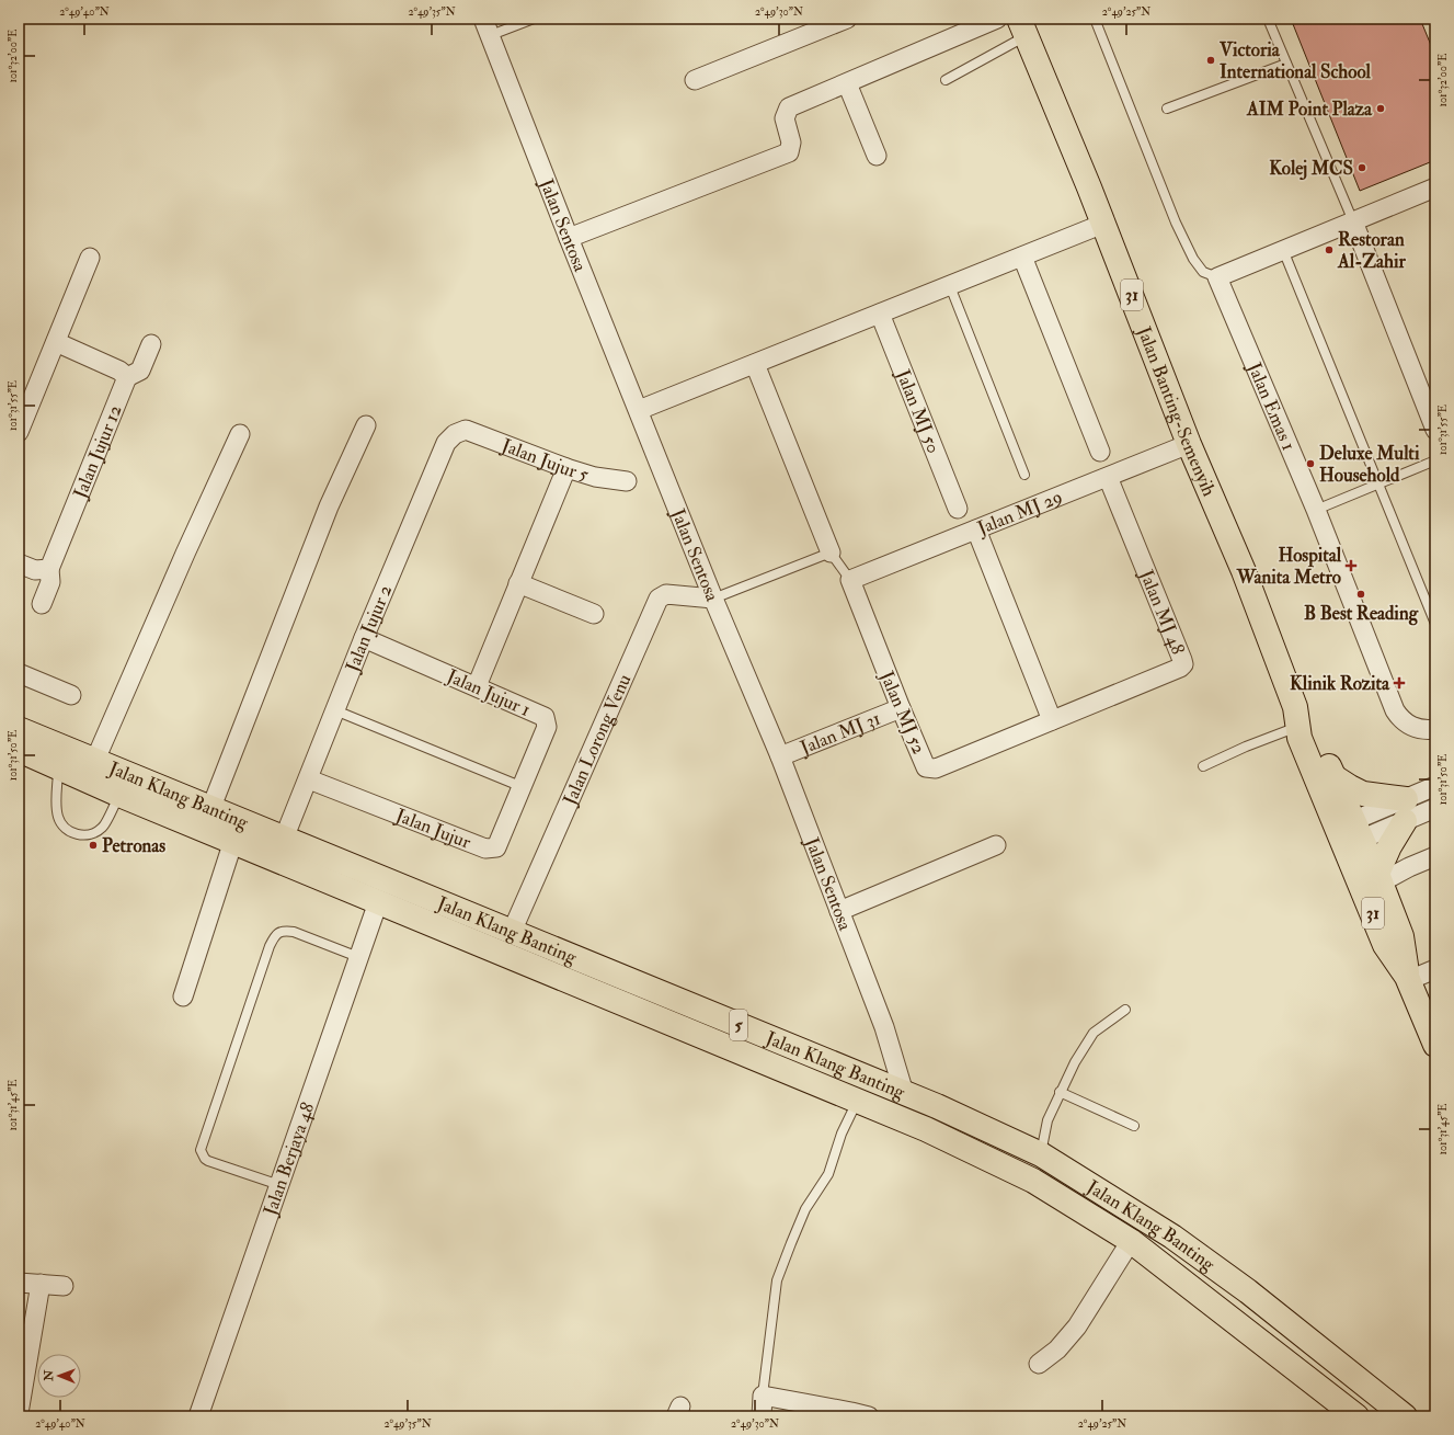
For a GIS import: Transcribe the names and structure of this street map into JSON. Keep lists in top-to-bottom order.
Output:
{
  "streets": {
    "main road": [
      "31",
      "Jalan Banting-Semenyih",
      "Jalan Klang Banting",
      "5"
    ],
    "street": [
      "Jalan Sentosa",
      "Jalan Emas 1",
      "Jalan MJ 50",
      "Jalan Jujur 12",
      "Jalan Jujur 5",
      "Jalan MJ 29",
      "Jalan MJ 48",
      "Jalan Jujur 2",
      "Jalan Jujur 1",
      "Jalan MJ 52",
      "Jalan MJ 31",
      "Jalan Lorong Venu",
      "Jalan Jujur",
      "Jalan Berjaya 48"
    ]
  },
  "crossings": [
    ["Jalan Sentosa", "Jalan MJ 31"],
    ["Jalan Sentosa", "Jalan Lorong Venu"],
    ["Jalan Sentosa", "Jalan Klang Banting"],
    ["Jalan Banting-Semenyih", "Jalan MJ 29"],
    ["Jalan Jujur 5", "Jalan Jujur 2"],
    ["Jalan MJ 29", "Jalan MJ 48"],
    ["Jalan MJ 29", "Jalan MJ 52"],
    ["Jalan MJ 48", "Jalan MJ 52"],
    ["Jalan Jujur 2", "Jalan Jujur 1"],
    ["Jalan Jujur 2", "Jalan Klang Banting"],
    ["Jalan Jujur 2", "Jalan Jujur"],
    ["Jalan Jujur 1", "Jalan Jujur"],
    ["Jalan MJ 52", "Jalan MJ 31"],
    ["Jalan Lorong Venu", "Jalan Klang Banting"],
    ["Jalan Klang Banting", "Jalan Berjaya 48"]
  ],
  "places": {
    "other": [
      "Victoria International School",
      "AIM Point Plaza",
      "Kolej MCS",
      "Restoran Al-Zahir",
      "Deluxe Multi Household",
      "B Best Reading",
      "Petronas"
    ],
    "health": ["Hospital Wanita Metro", "Klinik Rozita"]
  },
  "north": "left",
  "coordinates": [
    "2°49'40\"N",
    "2°49'35\"N",
    "2°49'30\"N",
    "2°49'25\"N",
    "101°32'00\"E",
    "101°31'55\"E",
    "101°31'50\"E",
    "101°31'45\"E"
  ]
}
